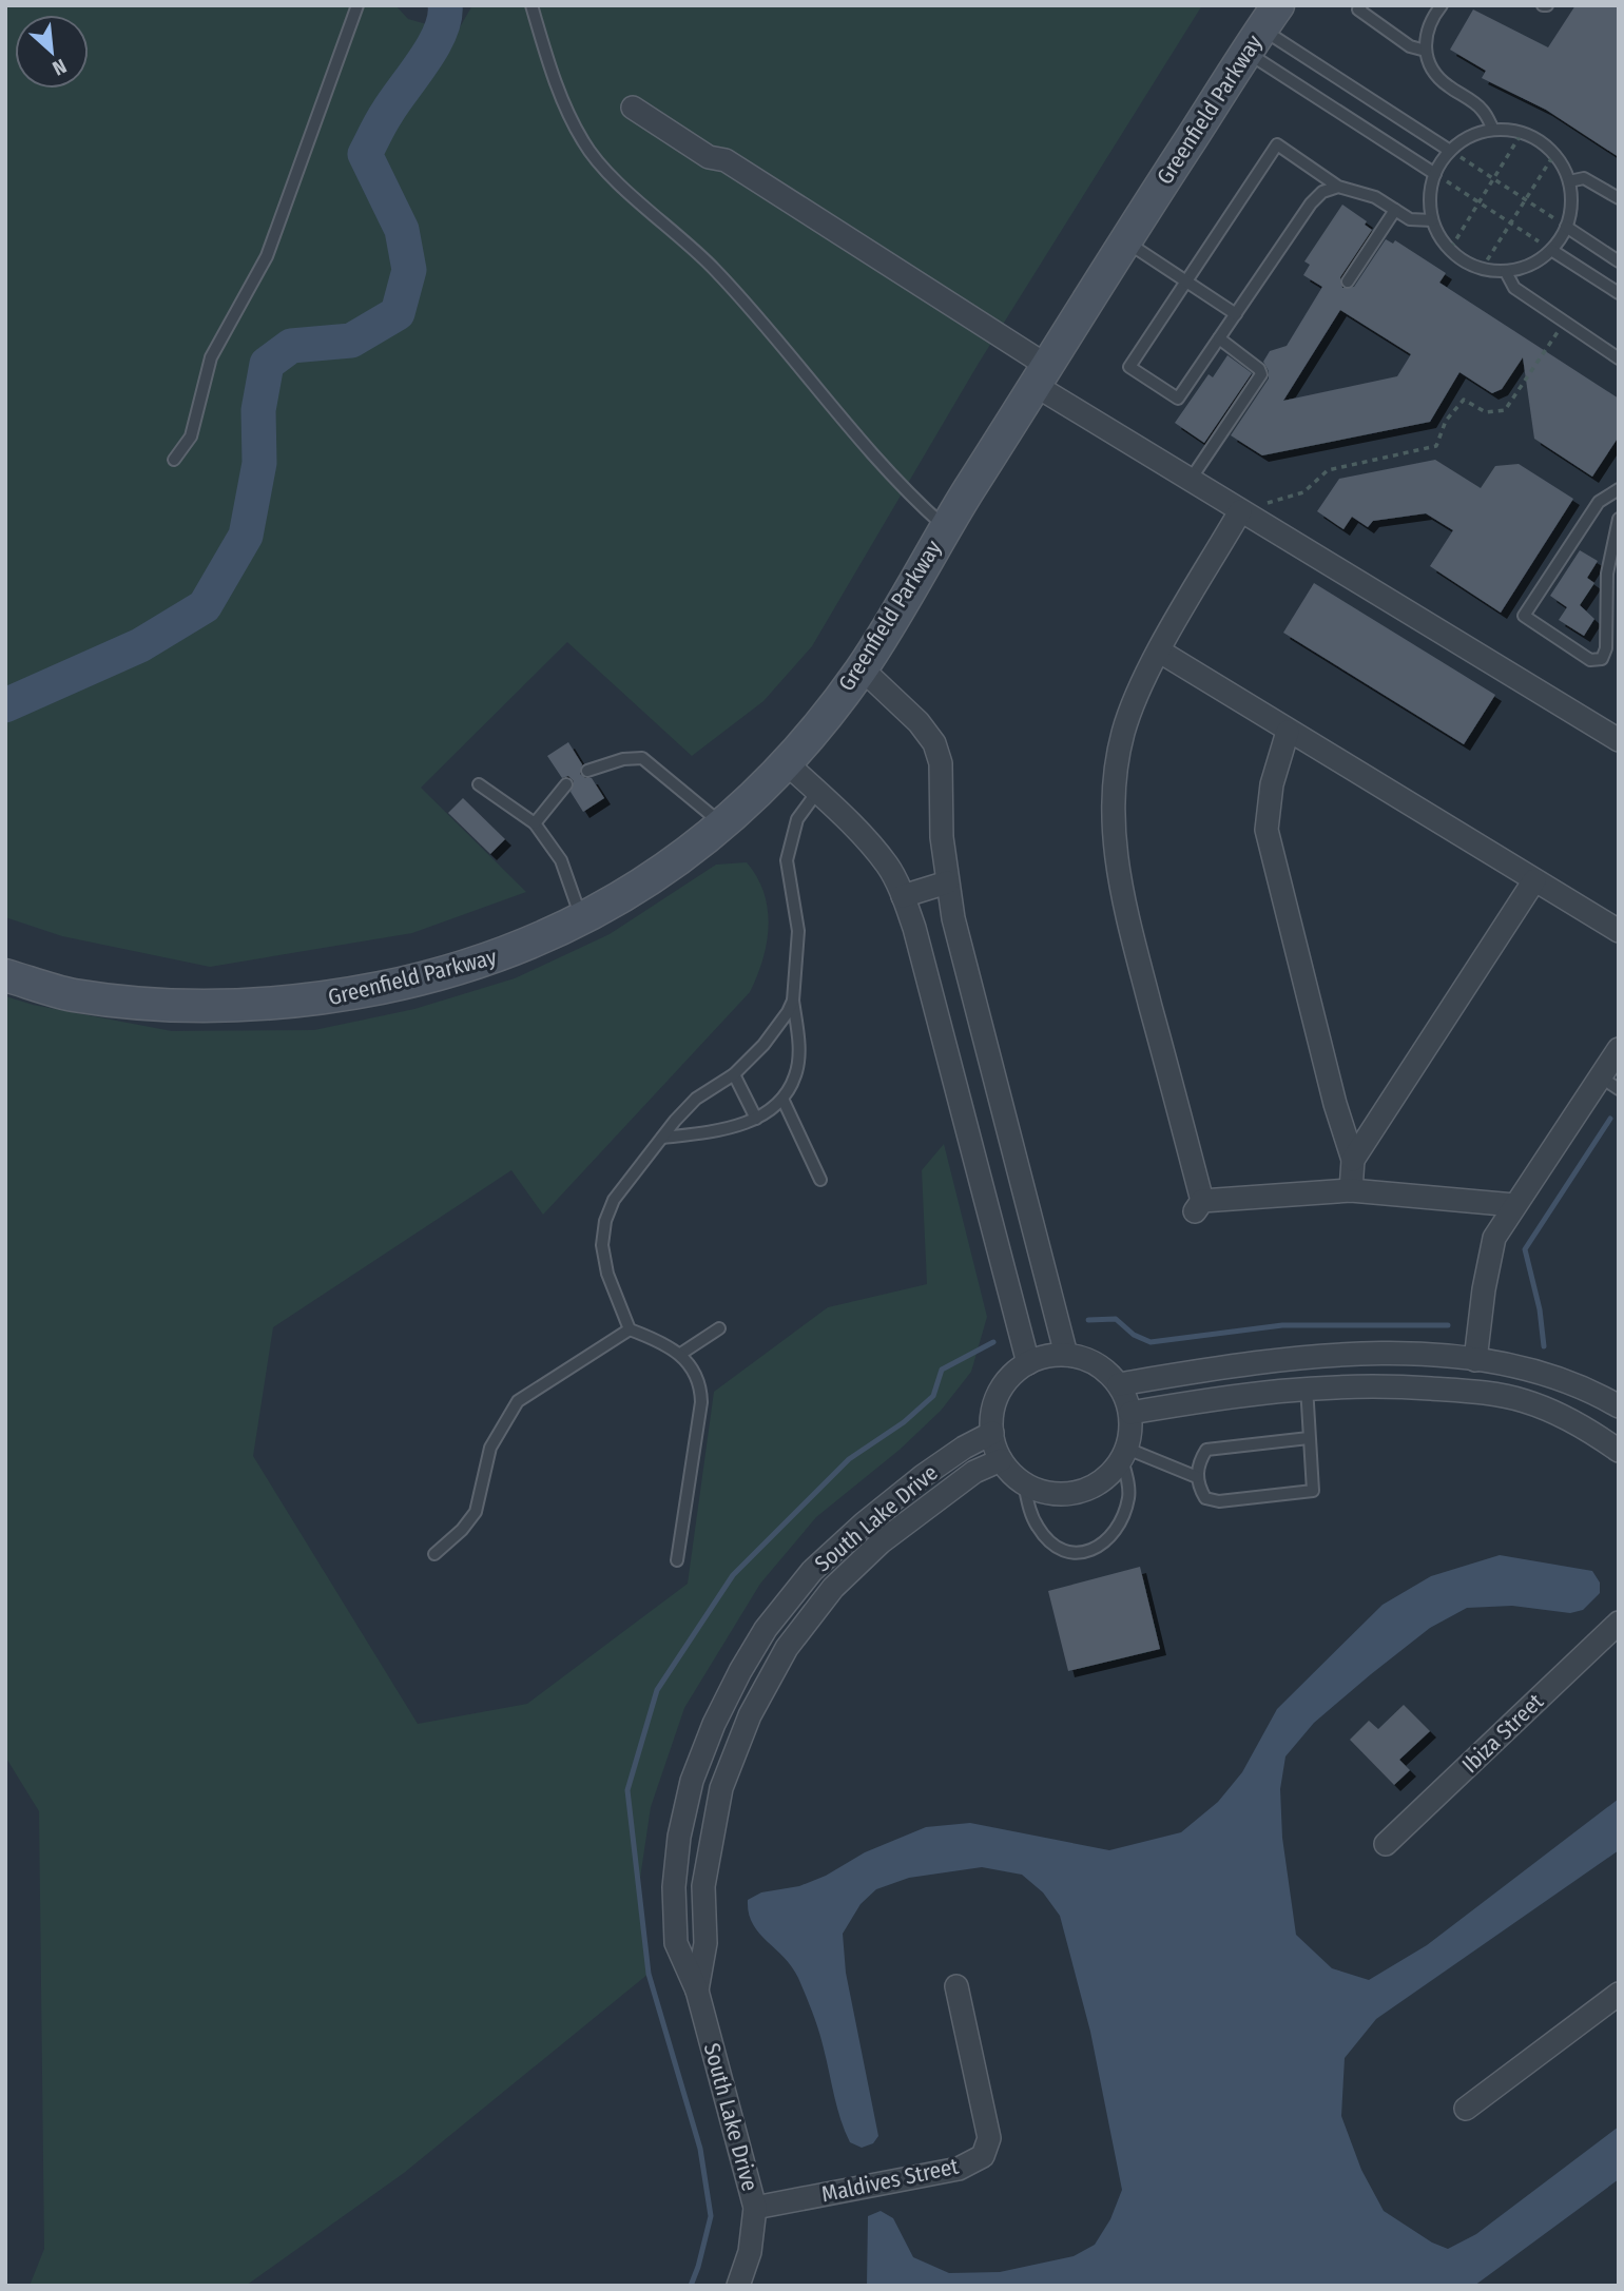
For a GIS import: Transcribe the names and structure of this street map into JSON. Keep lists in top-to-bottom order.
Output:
{
  "streets": {
    "main road": ["Greenfield Parkway"],
    "street": ["South Lake Drive", "Ibiza Street", "Maldives Street"]
  },
  "crossings": [
    ["South Lake Drive", "Maldives Street"]
  ],
  "north": "bottom right"
}
